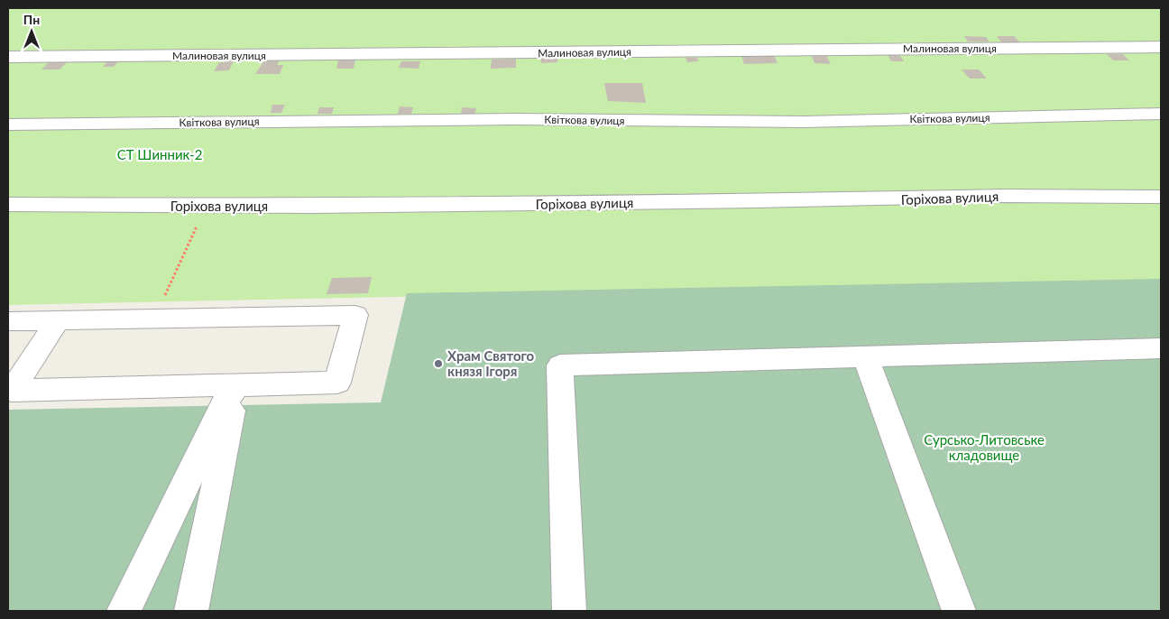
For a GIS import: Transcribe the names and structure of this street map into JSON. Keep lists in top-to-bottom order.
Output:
{
  "streets": {
    "lane": ["Малиновая вулиця", "Квіткова вулиця", "Горіхова вулиця"]
  },
  "parks": ["СТ Шинник-2", "Сурсько-Литовське кладовище"],
  "places": ["Храм Святого князя Ігоря"],
  "north": "top"
}
